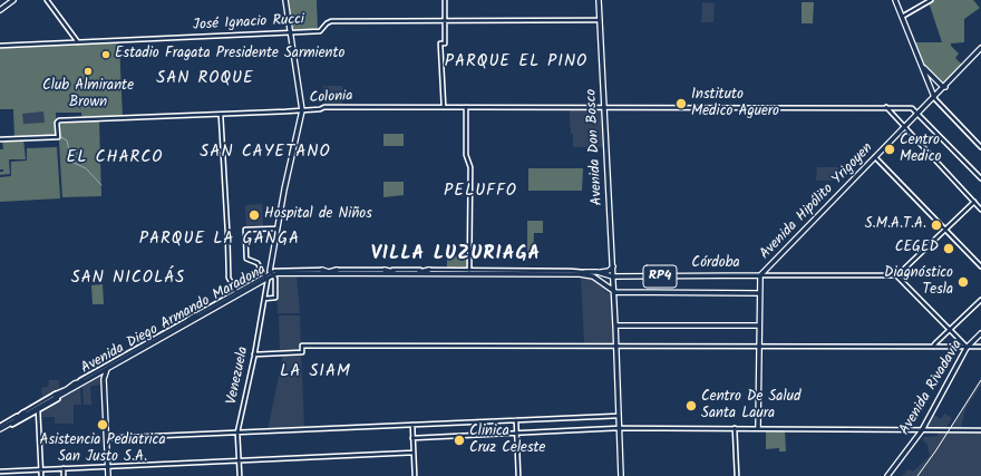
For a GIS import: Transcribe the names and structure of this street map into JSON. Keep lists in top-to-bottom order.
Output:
{
  "streets": {
    "main road": [
      "Avenida Don Bosco",
      "Avenida Hipólito Yrigoyen",
      "Córdoba",
      "RP4",
      "Avenida Diego Armando Maradona",
      "Avenida Rivadavia"
    ],
    "street": ["José Ignacio Rucci", "Colonia", "Venezuela"]
  },
  "crossings": [
    ["José Ignacio Rucci", "Avenida Don Bosco"],
    ["Colonia", "Avenida Don Bosco"],
    ["Colonia", "Avenida Hipólito Yrigoyen"],
    ["Avenida Don Bosco", "Córdoba"],
    ["Avenida Don Bosco", "RP4"],
    ["Avenida Don Bosco", "Avenida Diego Armando Maradona"],
    ["Avenida Hipólito Yrigoyen", "Córdoba"],
    ["Córdoba", "Avenida Diego Armando Maradona"],
    ["RP4", "Avenida Diego Armando Maradona"],
    ["Avenida Diego Armando Maradona", "Venezuela"]
  ],
  "districts": [
    "PARQUE EL PINO",
    "SAN ROQUE",
    "SAN CAYETANO",
    "EL CHARCO",
    "PELUFFO",
    "PARQUE LA GANGA",
    "VILLA LUZURIAGA",
    "SAN NICOLÁS",
    "LA SIAM"
  ],
  "places": [
    "Estadio Fragata Presidente Sarmiento",
    "Club Almirante Brown",
    "Instituto Medico Aguero",
    "Centro Medico",
    "Hospital de Niños",
    "S.M.A.T.A.",
    "CEGED",
    "Diagnóstico Tesla",
    "Centro De Salud Santa Laura",
    "Asistencia Pediatrica San Justo S.A.",
    "Clinica Cruz Celeste"
  ]
}
